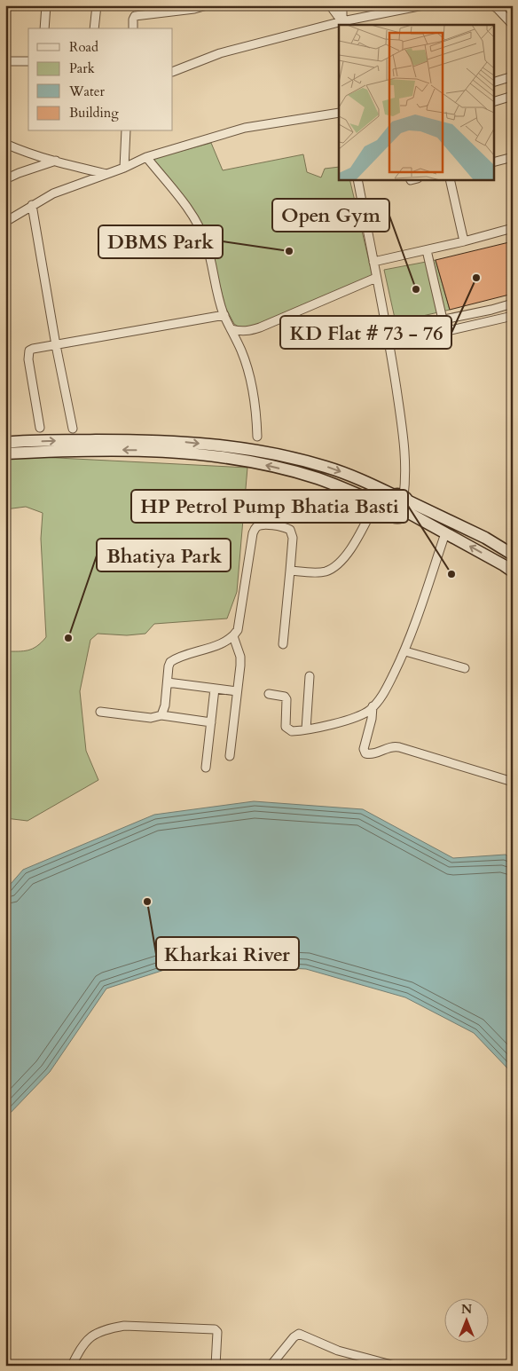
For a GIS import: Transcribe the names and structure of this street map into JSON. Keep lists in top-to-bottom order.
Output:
{
  "places": [
    "DBMS Park",
    "KD Flat # 73 - 76",
    "Open Gym",
    "HP Petrol Pump Bhatia Basti",
    "Bhatiya Park",
    "Kharkai River"
  ],
  "legend": [
    "Road",
    "Park",
    "Water",
    "Building"
  ],
  "north": "top"
}
